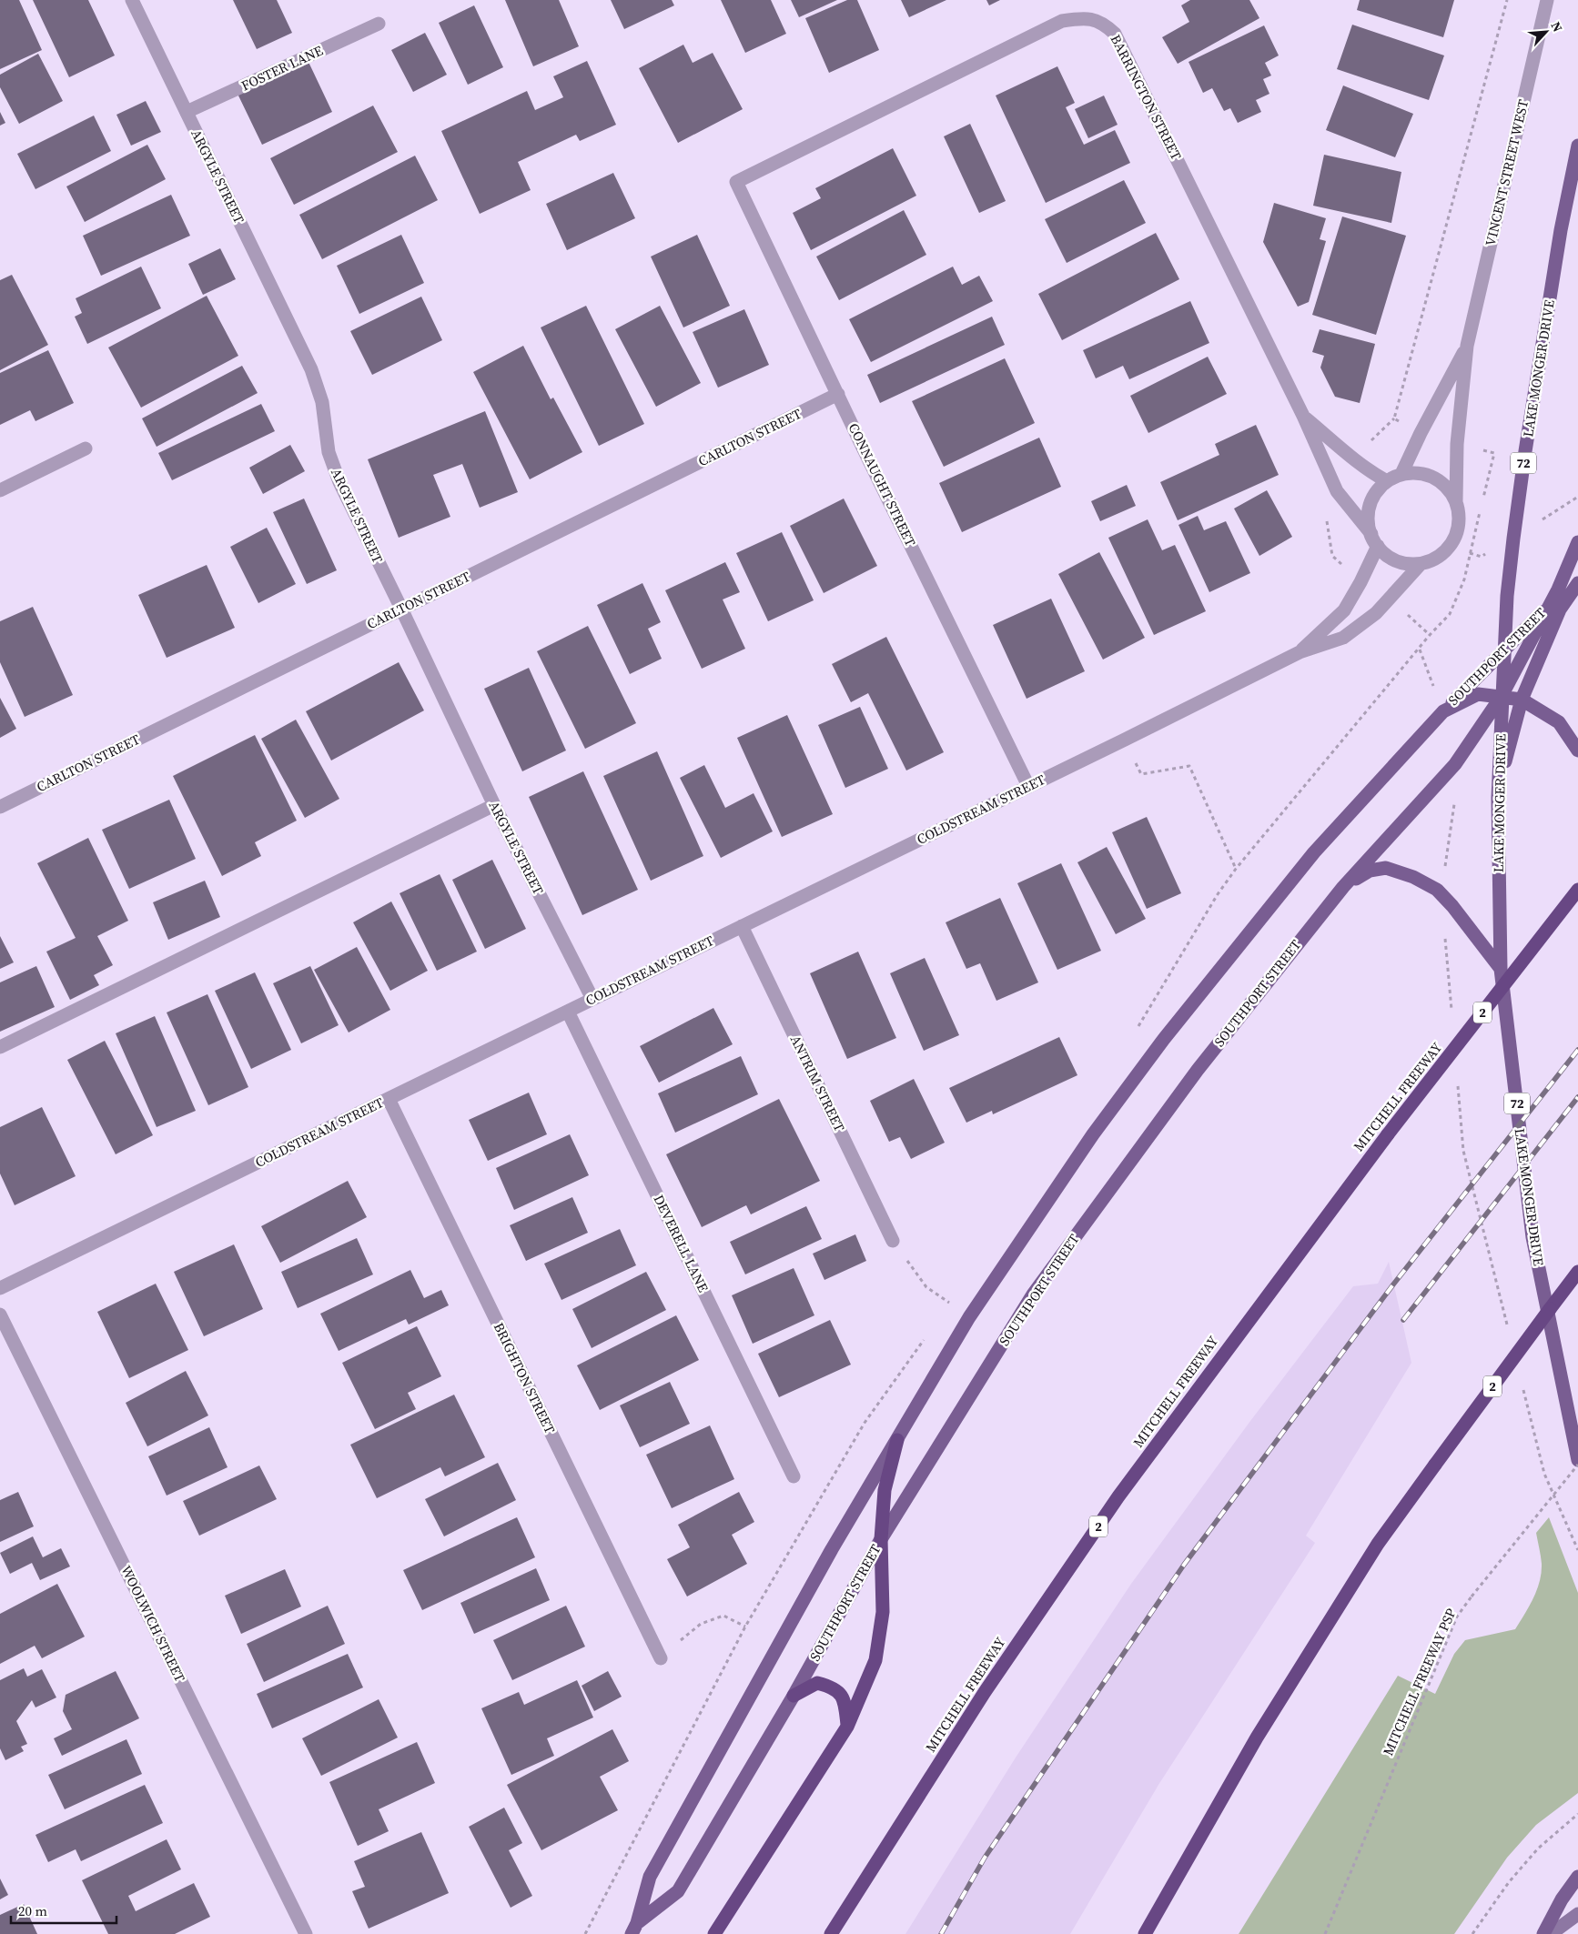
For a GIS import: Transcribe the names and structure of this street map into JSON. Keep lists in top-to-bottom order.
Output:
{
  "streets": {
    "highway": ["2", "MITCHELL FREEWAY"],
    "main road": ["LAKE MONGER DRIVE", "72", "SOUTHPORT STREET"],
    "street": [
      "FOSTER LANE",
      "BARRINGTON STREET",
      "VINCENT STREET WEST",
      "ARGYLE STREET",
      "CARLTON STREET",
      "CONNAUGHT STREET",
      "COLDSTREAM STREET",
      "ANTRIM STREET",
      "DEVERELL LANE",
      "BRIGHTON STREET",
      "WOOLWICH STREET"
    ],
    "path": ["MITCHELL FREEWAY PSP"]
  },
  "crossings": [
    ["FOSTER LANE", "ARGYLE STREET"],
    ["BARRINGTON STREET", "VINCENT STREET WEST"],
    ["BARRINGTON STREET", "CONNAUGHT STREET"],
    ["BARRINGTON STREET", "COLDSTREAM STREET"],
    ["VINCENT STREET WEST", "COLDSTREAM STREET"],
    ["ARGYLE STREET", "CARLTON STREET"],
    ["ARGYLE STREET", "COLDSTREAM STREET"],
    ["LAKE MONGER DRIVE", "SOUTHPORT STREET"],
    ["CARLTON STREET", "CONNAUGHT STREET"],
    ["CONNAUGHT STREET", "COLDSTREAM STREET"],
    ["COLDSTREAM STREET", "ANTRIM STREET"],
    ["COLDSTREAM STREET", "DEVERELL LANE"],
    ["COLDSTREAM STREET", "BRIGHTON STREET"]
  ],
  "scale_bar": "20 m",
  "north": "top right"
}
